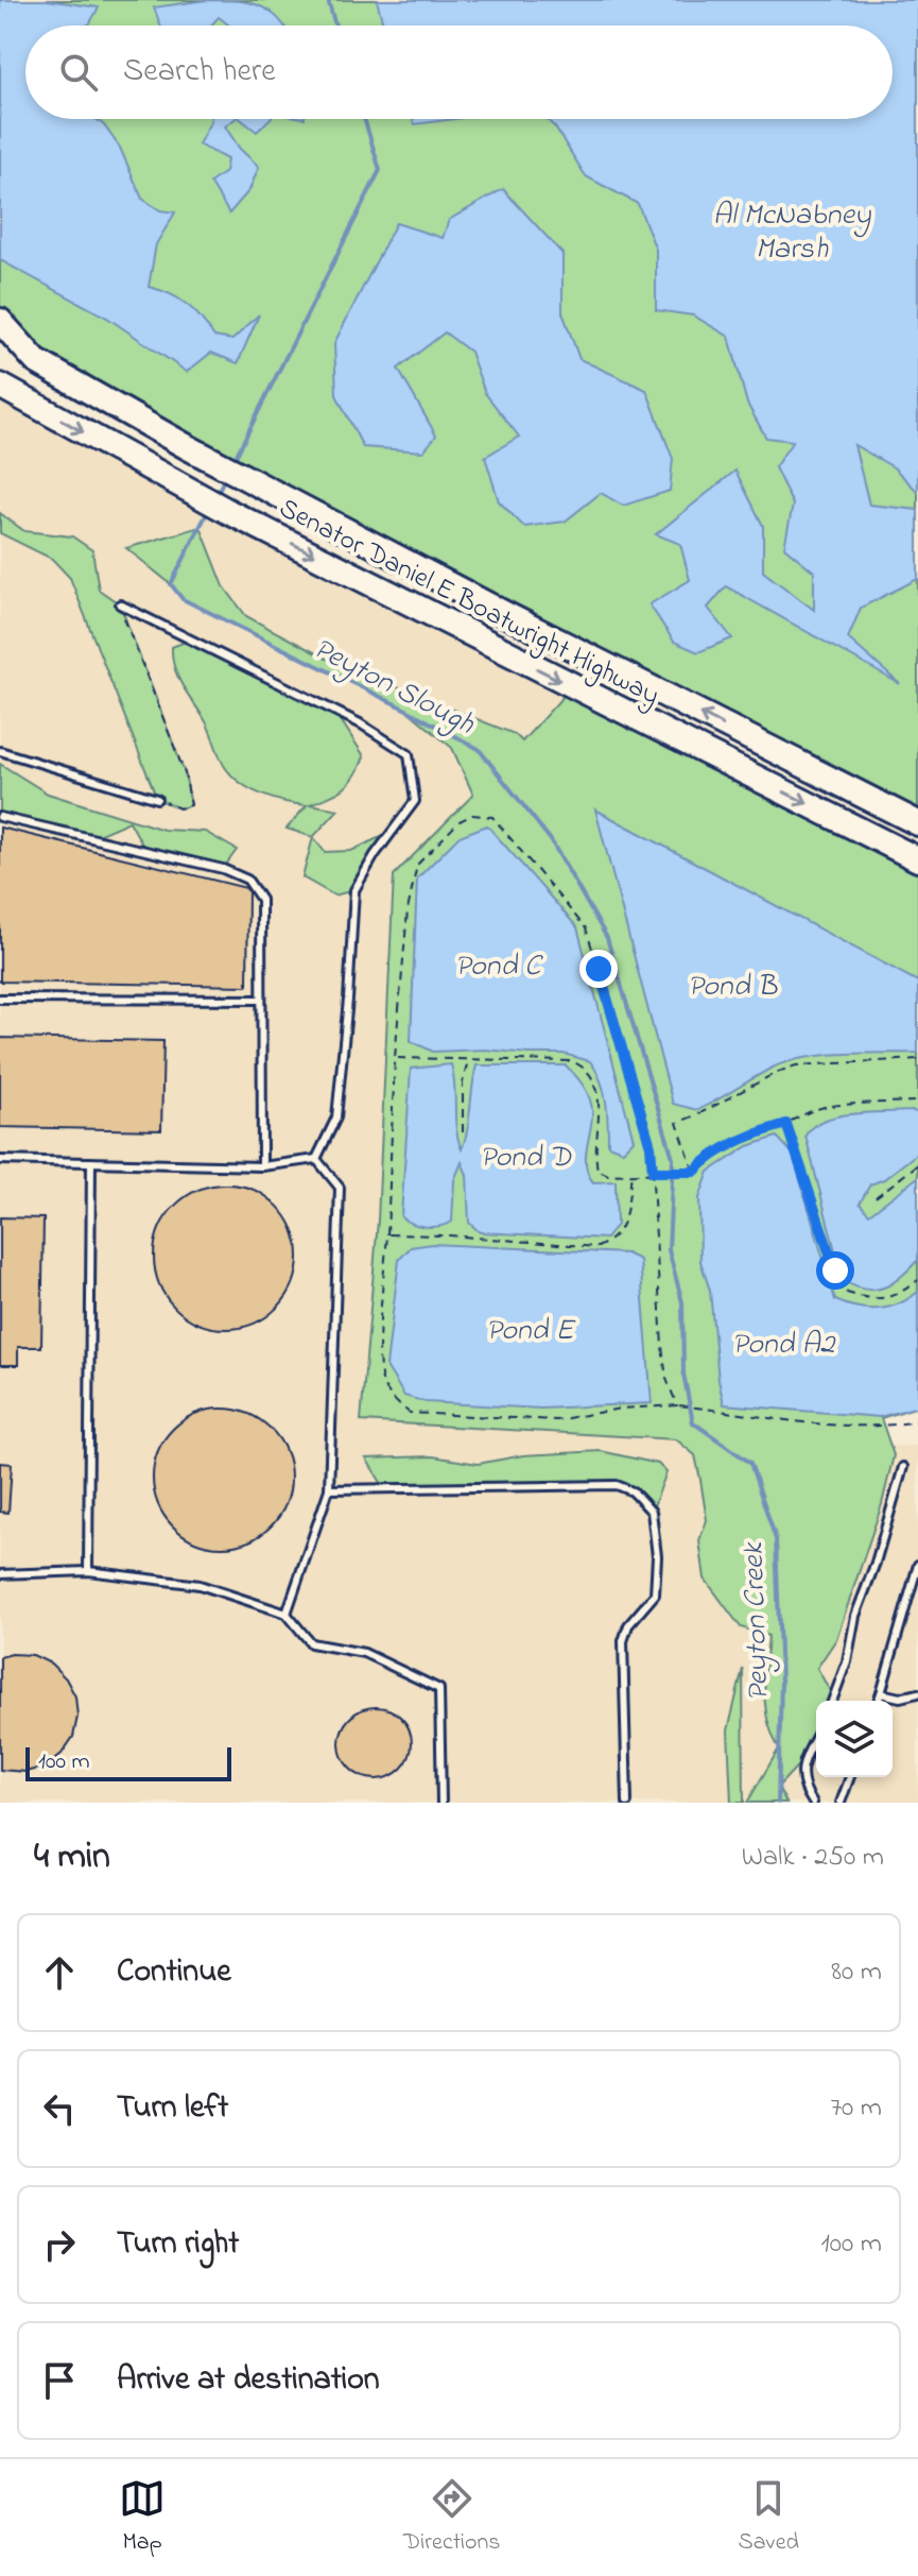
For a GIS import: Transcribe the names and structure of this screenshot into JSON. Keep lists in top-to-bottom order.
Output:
{
  "streets": {
    "highway": ["Senator Daniel E Boatwright Highway"]
  },
  "water": [
    "Al McNabney Marsh",
    "Peyton Slough",
    "Pond C",
    "Pond B",
    "Pond D",
    "Pond E",
    "Pond A2",
    "Peyton Creek"
  ],
  "scale_bar": "100 m",
  "page": {
    "search": "Search here",
    "scale": "100 m",
    "heading": ["4 min", "Walk · 250 m"],
    "list": [
      ["Continue", "80 m"],
      ["Turn left", "70 m"],
      ["Turn right", "100 m"],
      "Arrive at destination"
    ],
    "nav": ["Map", "Directions", "Saved"]
  }
}
